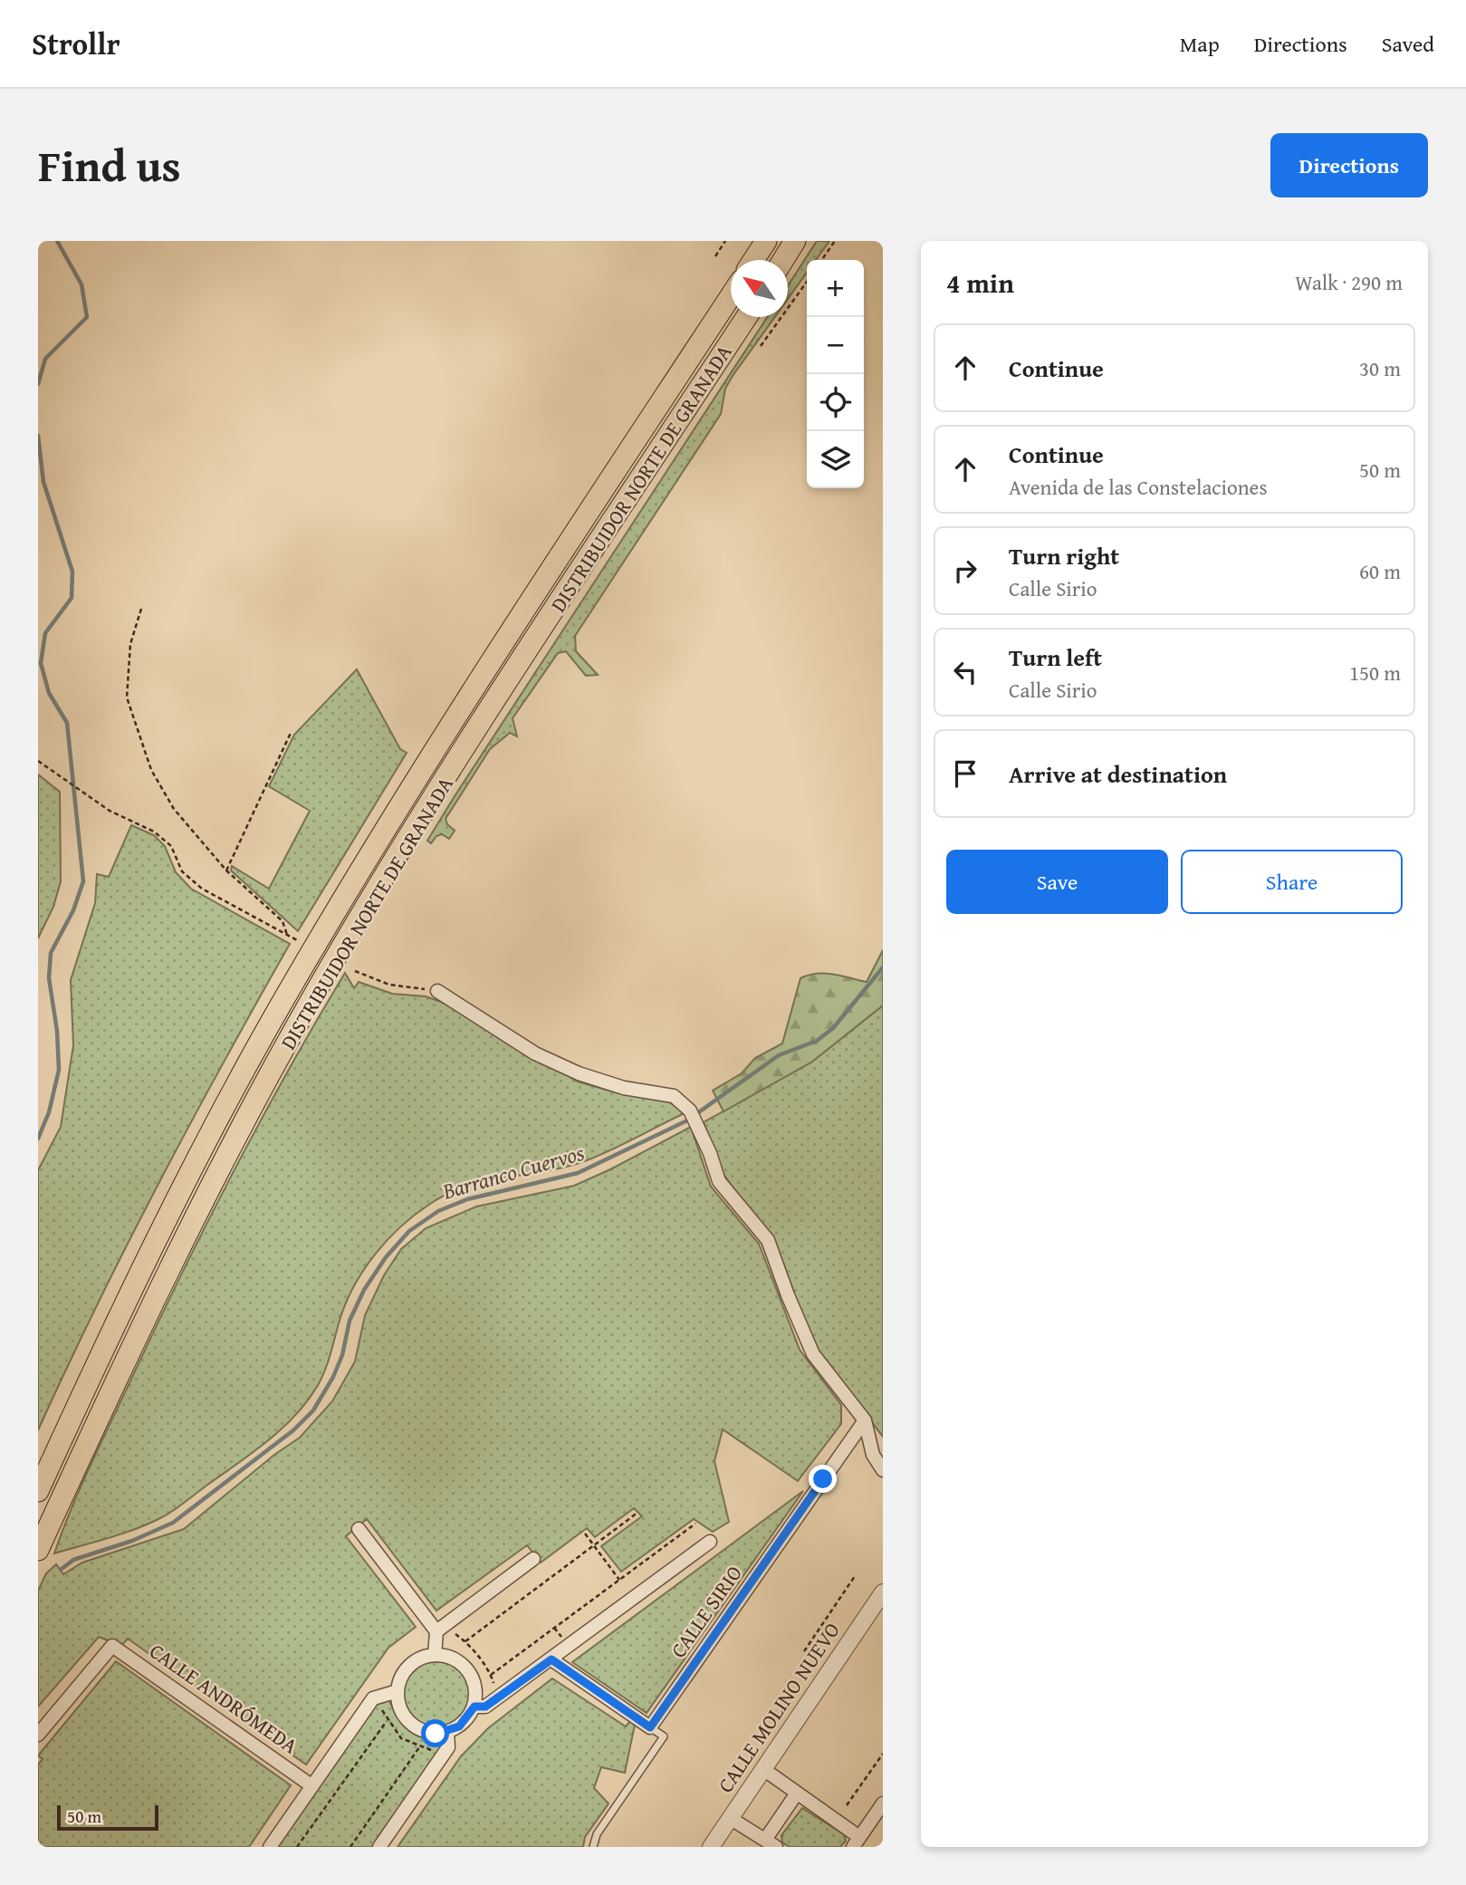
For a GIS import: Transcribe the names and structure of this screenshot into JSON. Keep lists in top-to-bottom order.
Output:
{
  "streets": {
    "main road": ["DISTRIBUIDOR NORTE DE GRANADA"],
    "street": ["CALLE SIRIO", "CALLE ANDRÓMEDA", "CALLE MOLINO NUEVO"]
  },
  "water": ["Barranco Cuervos"],
  "scale_bar": "50 m",
  "north": "top left",
  "page": {
    "header": "Strollr",
    "nav": ["Map", "Directions", "Saved"],
    "title": "Find us",
    "buttons": [
      "Directions",
      ["Save", "Share"]
    ],
    "heading": ["4 min", "Walk · 290 m"],
    "map_buttons": ["+", "−"],
    "list": [
      ["Continue", "30 m"],
      ["Continue", "Avenida de las Constelaciones", "50 m"],
      ["Turn right", "Calle Sirio", "60 m"],
      ["Turn left", "Calle Sirio", "150 m"],
      "Arrive at destination"
    ],
    "scale": "50 m"
  }
}
